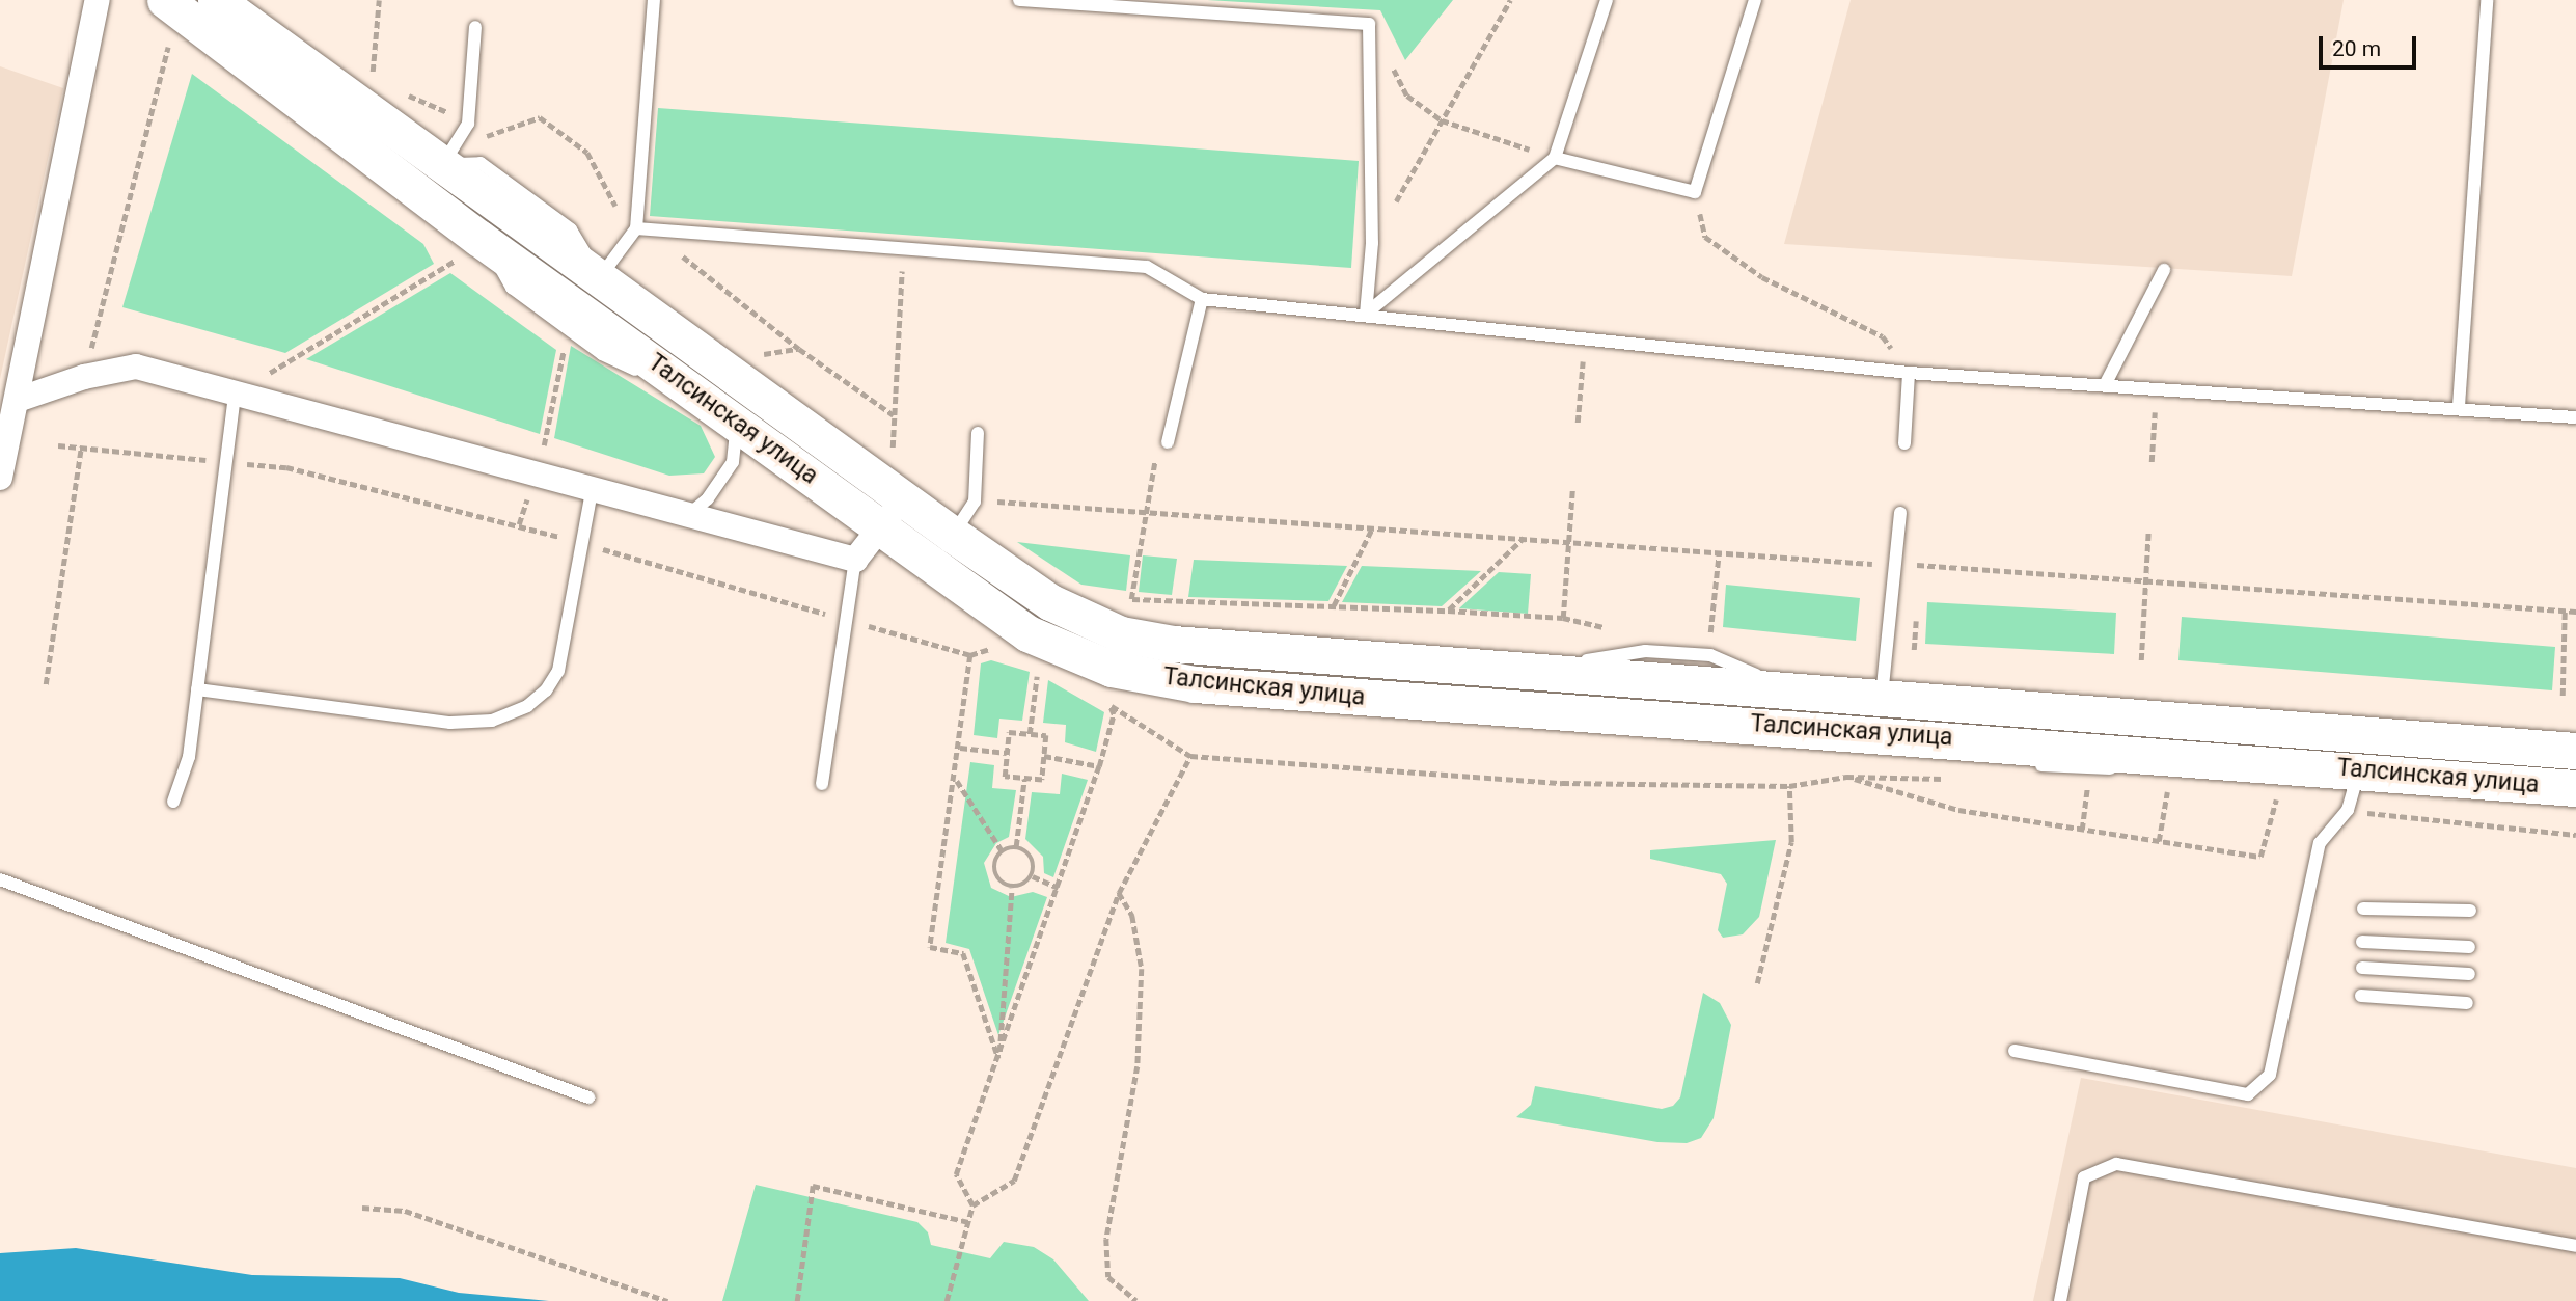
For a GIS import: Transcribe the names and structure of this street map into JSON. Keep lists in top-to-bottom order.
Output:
{
  "streets": {
    "main road": ["Талсинская улица"]
  },
  "scale_bar": "20 m"
}
